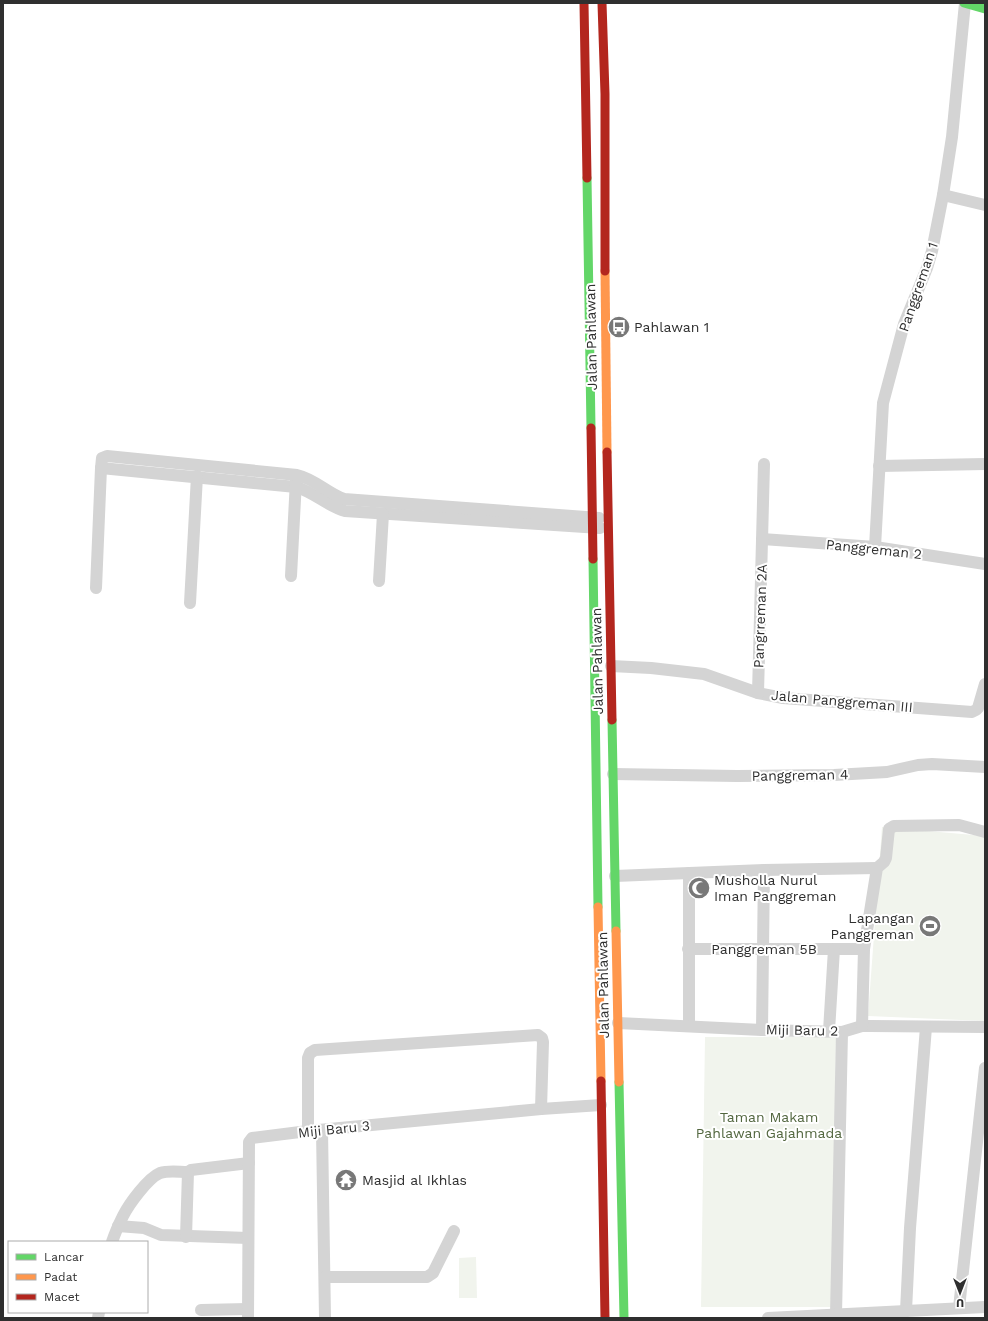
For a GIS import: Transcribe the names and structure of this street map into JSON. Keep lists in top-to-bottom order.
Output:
{
  "streets": {
    "main road": ["Jalan Pahlawan"],
    "street": [
      "Panggreman 1",
      "Panggreman 2",
      "Pangrreman 2A",
      "Jalan Panggreman III",
      "Panggreman 4",
      "Panggreman 5B",
      "Miji Baru 2",
      "Miji Baru 3"
    ]
  },
  "crossings": [
    ["Panggreman 1", "Panggreman 2"],
    ["Jalan Pahlawan", "Jalan Panggreman III"],
    ["Jalan Pahlawan", "Panggreman 4"],
    ["Jalan Pahlawan", "Miji Baru 2"],
    ["Jalan Pahlawan", "Miji Baru 3"],
    ["Panggreman 2", "Pangrreman 2A"],
    ["Pangrreman 2A", "Jalan Panggreman III"]
  ],
  "parks": ["Taman Makam Pahlawan Gajahmada"],
  "places": {
    "bus stop": ["Pahlawan 1"],
    "mosque": ["Musholla Nurul Iman Panggreman"],
    "sports": ["Lapangan Panggreman"],
    "temple": ["Masjid al Ikhlas"]
  },
  "legend": ["Lancar", "Padat", "Macet"],
  "north": "bottom"
}
